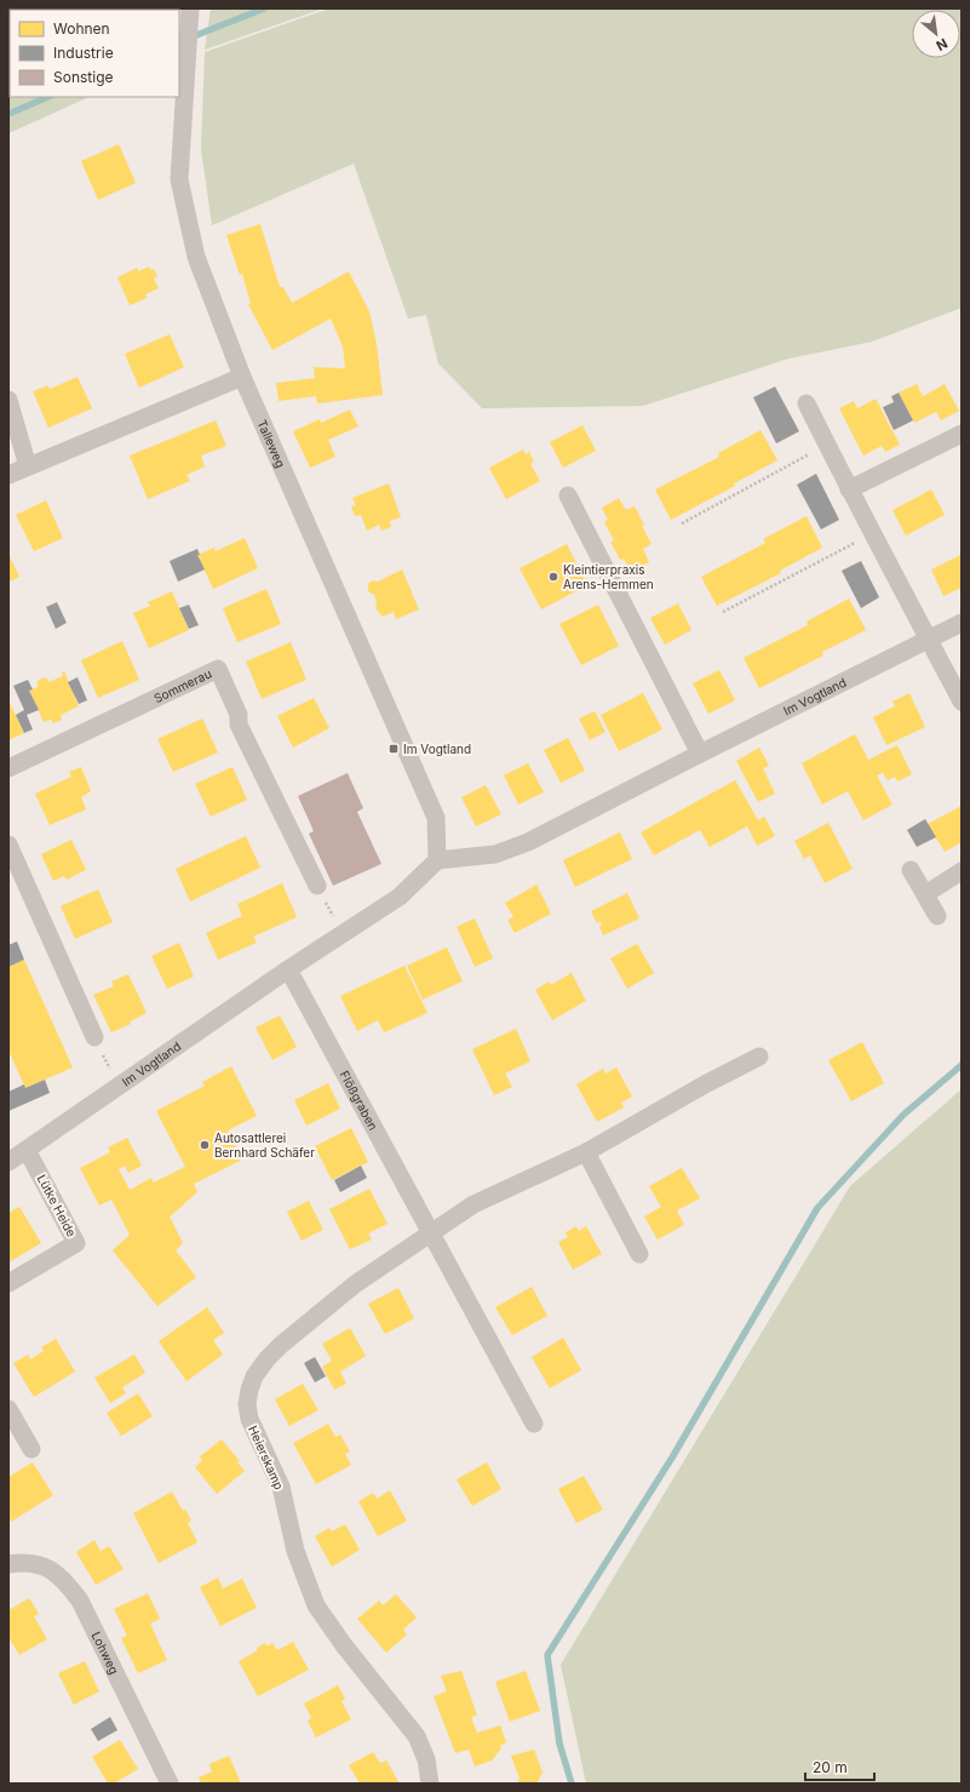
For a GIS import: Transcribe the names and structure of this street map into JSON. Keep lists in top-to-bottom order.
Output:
{
  "streets": {
    "street": [
      "Talleweg",
      "Sommerau",
      "Im Vogtland",
      "Flößgraben",
      "Lütke Heide",
      "Heierskamp",
      "Lohweg"
    ]
  },
  "crossings": [
    ["Talleweg", "Im Vogtland"],
    ["Im Vogtland", "Flößgraben"],
    ["Im Vogtland", "Lütke Heide"],
    ["Flößgraben", "Heierskamp"]
  ],
  "places": {
    "other": ["Kleintierpraxis Arens-Hemmen", "Autosattlerei Bernhard Schäfer"],
    "transit": ["Im Vogtland"]
  },
  "legend": ["Wohnen", "Industrie", "Sonstige"],
  "scale_bar": "20 m",
  "north": "bottom right"
}
